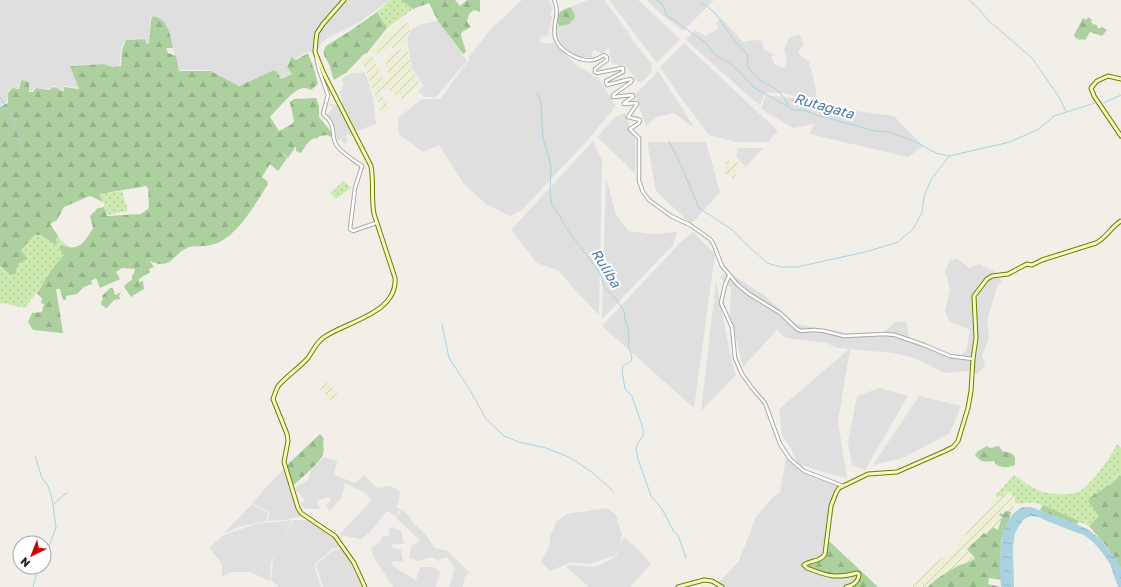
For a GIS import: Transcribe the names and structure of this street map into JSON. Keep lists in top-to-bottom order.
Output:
{
  "water": ["Rutagata", "Ruliba"],
  "north": "bottom left"
}
